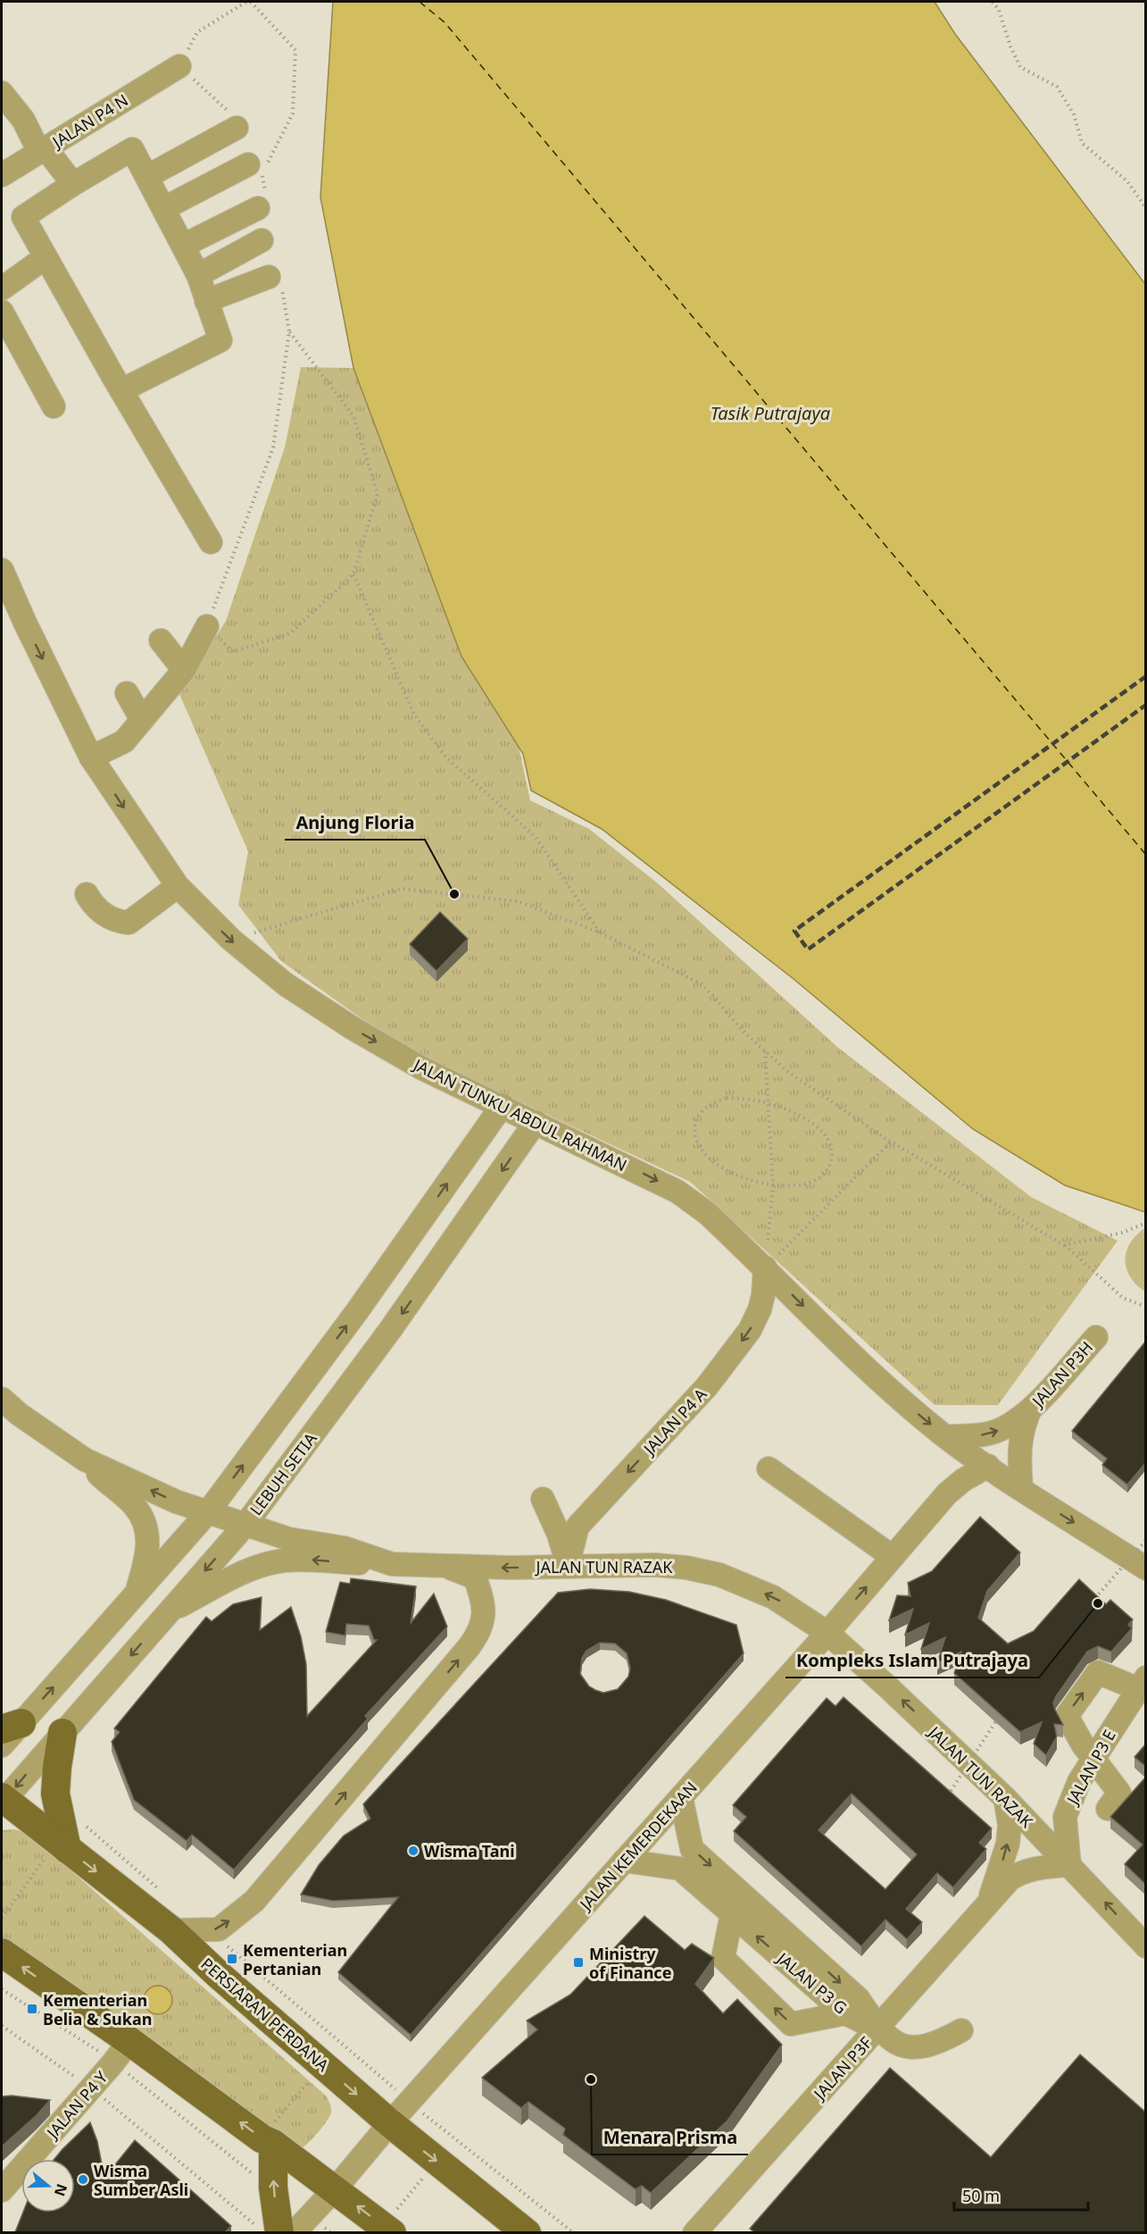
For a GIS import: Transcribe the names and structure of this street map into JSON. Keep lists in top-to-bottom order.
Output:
{
  "streets": {
    "main road": ["PERSIARAN PERDANA"],
    "street": [
      "JALAN P4 N",
      "JALAN TUNKU ABDUL RAHMAN",
      "JALAN P3H",
      "JALAN P4 A",
      "LEBUH SETIA",
      "JALAN TUN RAZAK",
      "JALAN P3 E",
      "JALAN KEMERDEKAAN",
      "JALAN P3 G",
      "JALAN P3F",
      "JALAN P4 Y"
    ]
  },
  "crossings": [
    ["JALAN TUNKU ABDUL RAHMAN", "JALAN P3H"],
    ["JALAN TUNKU ABDUL RAHMAN", "JALAN P4 A"],
    ["JALAN TUNKU ABDUL RAHMAN", "LEBUH SETIA"],
    ["JALAN TUNKU ABDUL RAHMAN", "JALAN KEMERDEKAAN"],
    ["JALAN P4 A", "JALAN TUN RAZAK"],
    ["LEBUH SETIA", "JALAN TUN RAZAK"],
    ["LEBUH SETIA", "PERSIARAN PERDANA"],
    ["JALAN TUN RAZAK", "JALAN P3 E"],
    ["JALAN TUN RAZAK", "JALAN KEMERDEKAAN"],
    ["JALAN TUN RAZAK", "JALAN P3F"],
    ["JALAN P3 E", "JALAN P3F"],
    ["JALAN KEMERDEKAAN", "JALAN P3 G"],
    ["JALAN KEMERDEKAAN", "PERSIARAN PERDANA"],
    ["JALAN P3 G", "JALAN P3F"]
  ],
  "one_way": ["JALAN TUNKU ABDUL RAHMAN", "JALAN P4 A", "JALAN TUN RAZAK"],
  "water": ["Tasik Putrajaya"],
  "places": {
    "other": [
      "Anjung Floria",
      "Kompleks Islam Putrajaya",
      "Wisma Tani",
      "Menara Prisma",
      "Wisma Sumber Asli"
    ],
    "transit": ["Kementerian Pertanian", "Ministry of Finance", "Kementerian Belia & Sukan"]
  },
  "scale_bar": "50 m",
  "north": "right"
}
